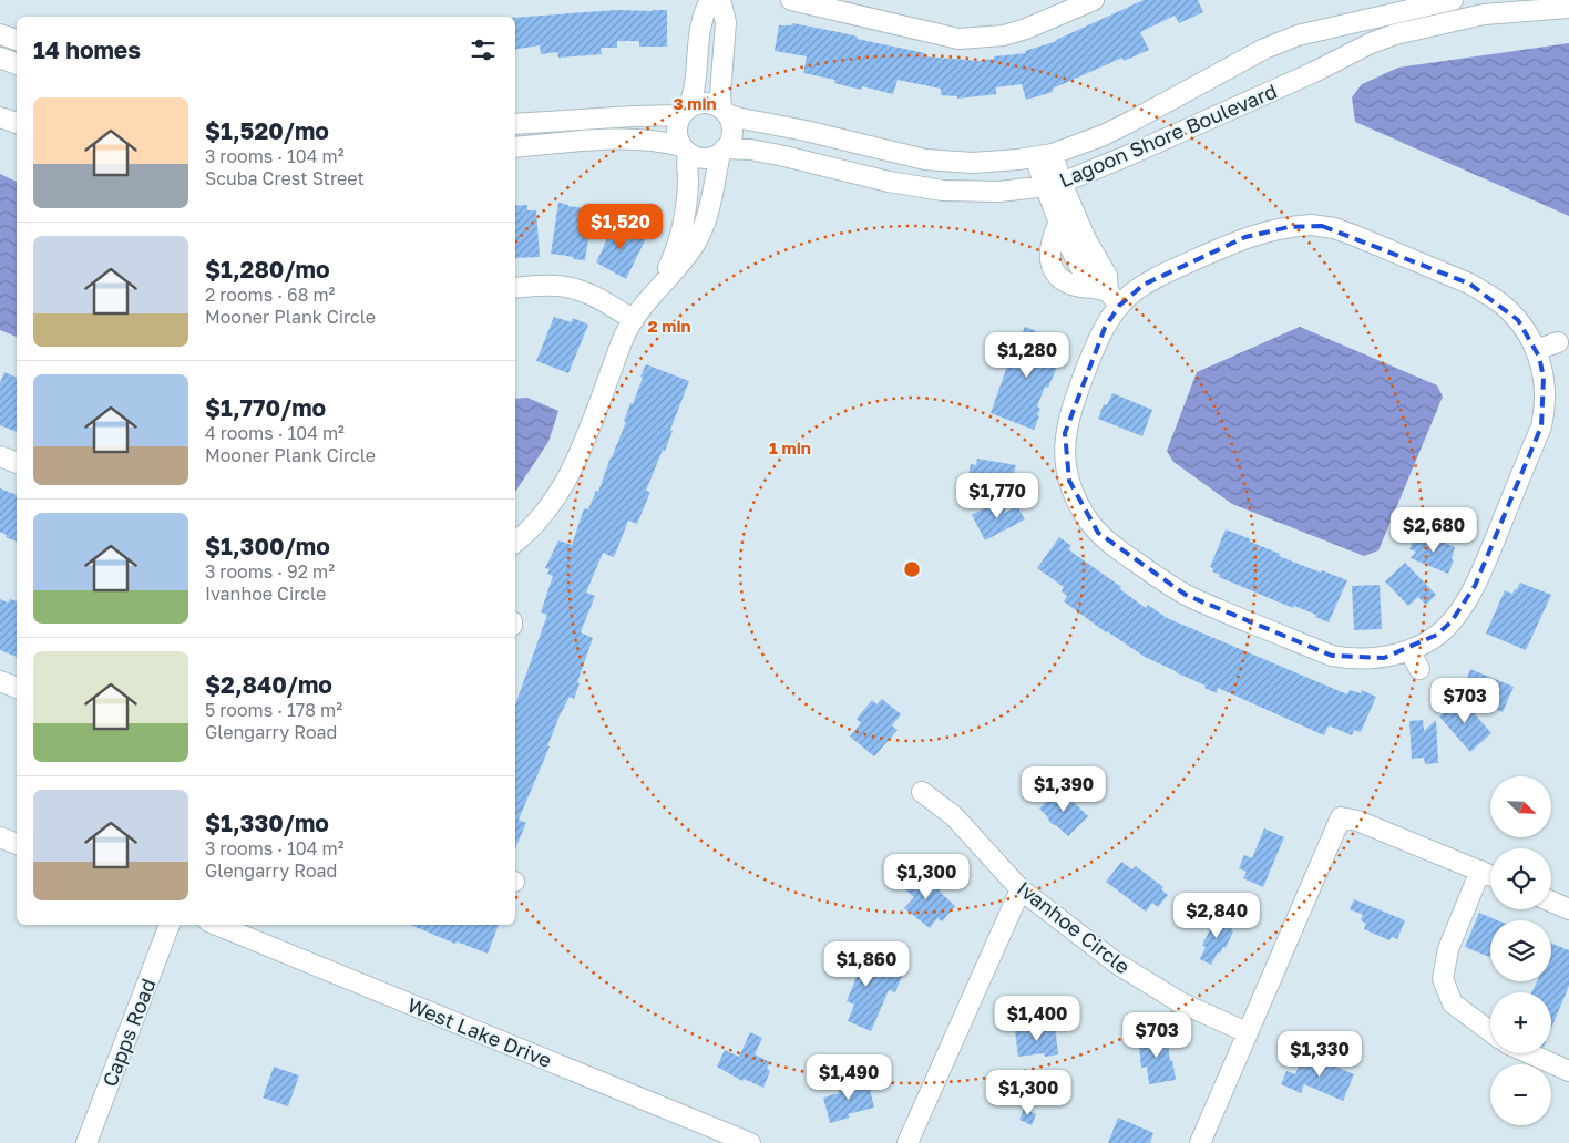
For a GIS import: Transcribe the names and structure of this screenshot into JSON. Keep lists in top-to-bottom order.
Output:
{
  "streets": {
    "street": [
      "Lagoon Shore Boulevard",
      "Ivanhoe Circle",
      "Capps Road",
      "West Lake Drive"
    ]
  },
  "north": "bottom right",
  "page": {
    "heading": "14 homes",
    "list": [
      {
        "name": "$1,520/mo",
        "note": "3 rooms · 104 m² · Scuba Crest Street"
      },
      {
        "name": "$1,280/mo",
        "note": "2 rooms · 68 m² · Mooner Plank Circle"
      },
      {
        "name": "$1,770/mo",
        "note": "4 rooms · 104 m² · Mooner Plank Circle"
      },
      {
        "name": "$1,300/mo",
        "note": "3 rooms · 92 m² · Ivanhoe Circle"
      },
      {
        "name": "$2,840/mo",
        "note": "5 rooms · 178 m² · Glengarry Road"
      },
      {
        "name": "$1,330/mo",
        "note": "3 rooms · 104 m² · Glengarry Road"
      }
    ],
    "price": [
      "$1,520",
      "$1,280",
      "$1,770",
      "$2,680",
      "$703",
      "$1,390",
      "$1,300",
      "$2,840",
      "$1,860",
      "$1,400",
      "$703",
      "$1,330",
      "$1,490",
      "$1,300"
    ],
    "map_buttons": ["+", "−"]
  },
  "rings": ["3 min", "2 min", "1 min"]
}
